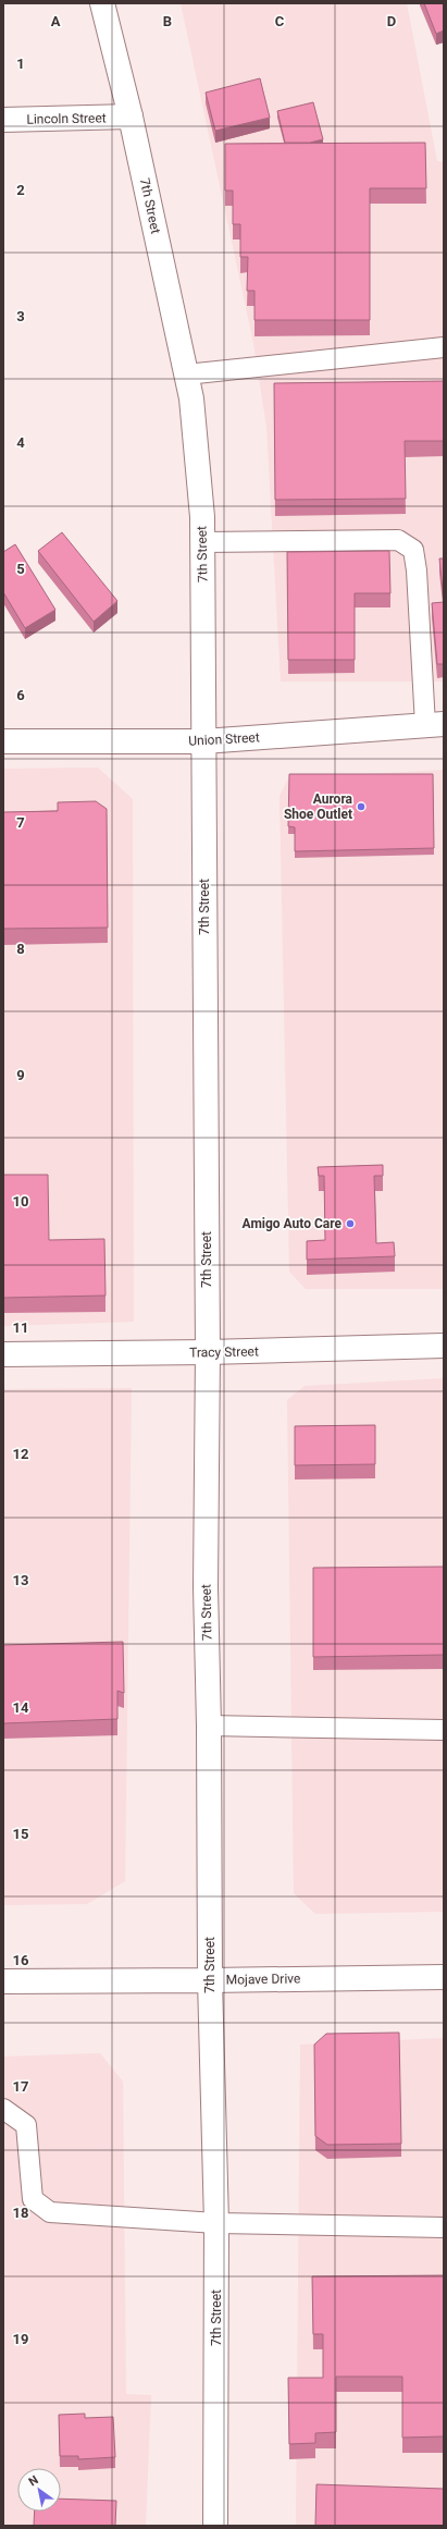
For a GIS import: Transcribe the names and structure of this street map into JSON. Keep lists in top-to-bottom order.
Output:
{
  "streets": {
    "main road": [
      "Lincoln Street",
      "7th Street",
      "Union Street",
      "Tracy Street",
      "Mojave Drive"
    ]
  },
  "crossings": [
    ["Lincoln Street", "7th Street"],
    ["7th Street", "Union Street"],
    ["7th Street", "Tracy Street"],
    ["7th Street", "Mojave Drive"]
  ],
  "places": ["Aurora Shoe Outlet", "Amigo Auto Care"],
  "north": "top left",
  "grid": {
    "columns": [
      "A",
      "B",
      "C",
      "D"
    ],
    "rows": [
      "1",
      "2",
      "3",
      "4",
      "5",
      "6",
      "7",
      "8",
      "9",
      "10",
      "11",
      "12",
      "13",
      "14",
      "15",
      "16",
      "17",
      "18",
      "19"
    ]
  }
}
